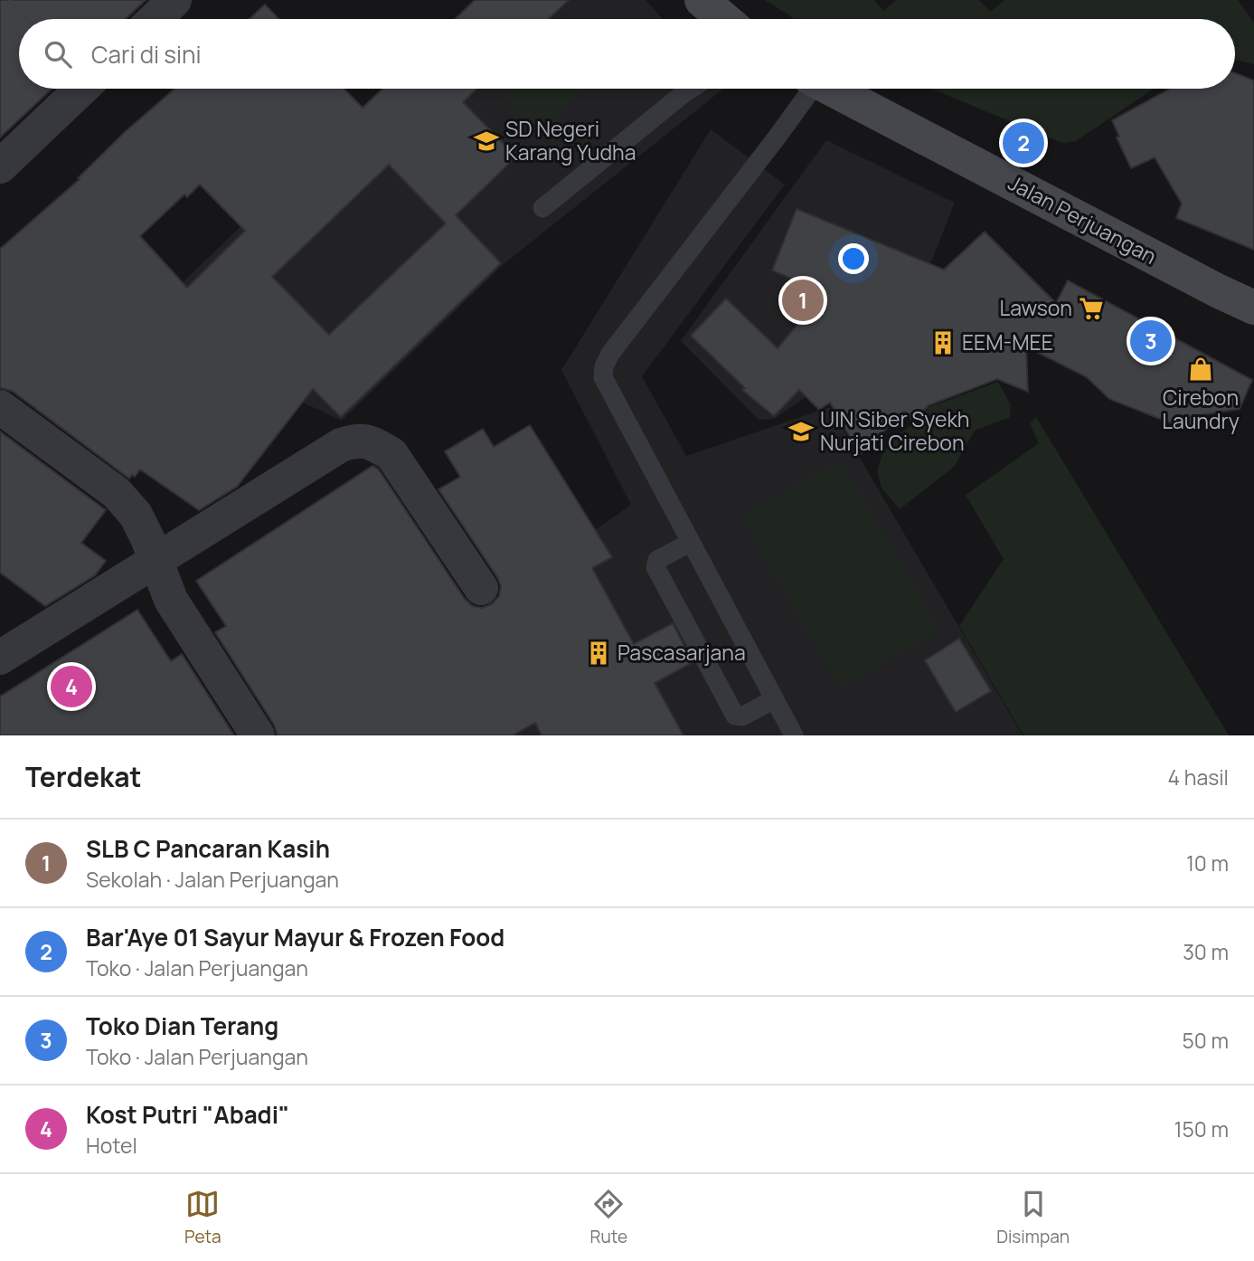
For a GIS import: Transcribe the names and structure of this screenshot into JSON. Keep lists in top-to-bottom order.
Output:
{
  "streets": {
    "street": ["Jalan Perjuangan"]
  },
  "places": {
    "school or university": ["SD Negeri Karang Yudha", "UIN Siber Syekh Nurjati Cirebon"],
    "supermarket": ["Lawson"],
    "building": ["EEM-MEE", "Pascasarjana"],
    "shop": ["Cirebon Laundry"]
  },
  "page": {
    "search": "Cari di sini",
    "pins": [
      "2",
      "1",
      "3",
      "4"
    ],
    "heading": ["Terdekat", "4 hasil"],
    "list": [
      {
        "mark": "1",
        "name": "SLB C Pancaran Kasih",
        "note": "Sekolah · Jalan Perjuangan",
        "value": "10 m"
      },
      {
        "mark": "2",
        "name": "Bar'Aye 01 Sayur Mayur & Frozen Food",
        "note": "Toko · Jalan Perjuangan",
        "value": "30 m"
      },
      {
        "mark": "3",
        "name": "Toko Dian Terang",
        "note": "Toko · Jalan Perjuangan",
        "value": "50 m"
      },
      {
        "mark": "4",
        "name": "Kost Putri \"Abadi\"",
        "note": "Hotel",
        "value": "150 m"
      }
    ],
    "nav": ["Peta", "Rute", "Disimpan"]
  }
}
